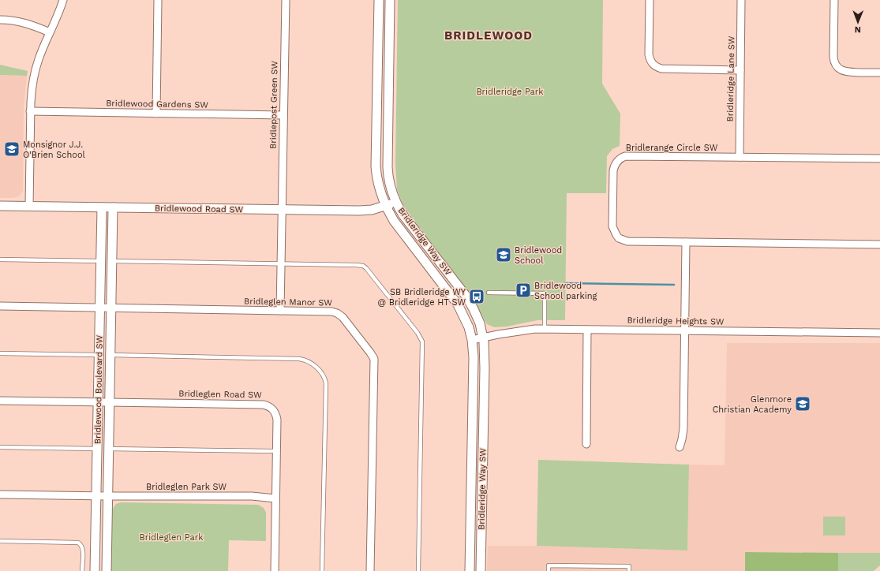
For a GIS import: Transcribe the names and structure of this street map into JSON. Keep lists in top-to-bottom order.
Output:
{
  "streets": {
    "street": [
      "Bridleridge Lane SW",
      "Bridlewood Gardens SW",
      "Bridlepost Green SW",
      "Bridlerange Circle SW",
      "Bridlewood Road SW",
      "Bridleridge Way SW",
      "Bridleglen Manor SW",
      "Bridleridge Heights SW",
      "Bridlewood Boulevard SW",
      "Bridleglen Road SW",
      "Bridleglen Park SW"
    ]
  },
  "crossings": [
    ["Bridleridge Lane SW", "Bridlerange Circle SW"],
    ["Bridlewood Gardens SW", "Bridlepost Green SW"],
    ["Bridlepost Green SW", "Bridlewood Road SW"],
    ["Bridlepost Green SW", "Bridleglen Manor SW"],
    ["Bridlewood Road SW", "Bridleridge Way SW"],
    ["Bridlewood Road SW", "Bridlewood Boulevard SW"],
    ["Bridleridge Way SW", "Bridleridge Heights SW"],
    ["Bridleglen Manor SW", "Bridlewood Boulevard SW"],
    ["Bridlewood Boulevard SW", "Bridleglen Road SW"],
    ["Bridlewood Boulevard SW", "Bridleglen Park SW"],
    ["Bridleglen Road SW", "Bridleglen Park SW"]
  ],
  "districts": ["BRIDLEWOOD"],
  "parks": ["Bridleridge Park", "Bridleglen Park"],
  "places": {
    "school or university": ["Monsignor J.J. O'Brien School", "Bridlewood School", "Glenmore Christian Academy"],
    "parking": ["Bridlewood School parking"],
    "bus stop": ["SB Bridleridge WY @ Bridleridge HT SW"]
  },
  "north": "bottom"
}
